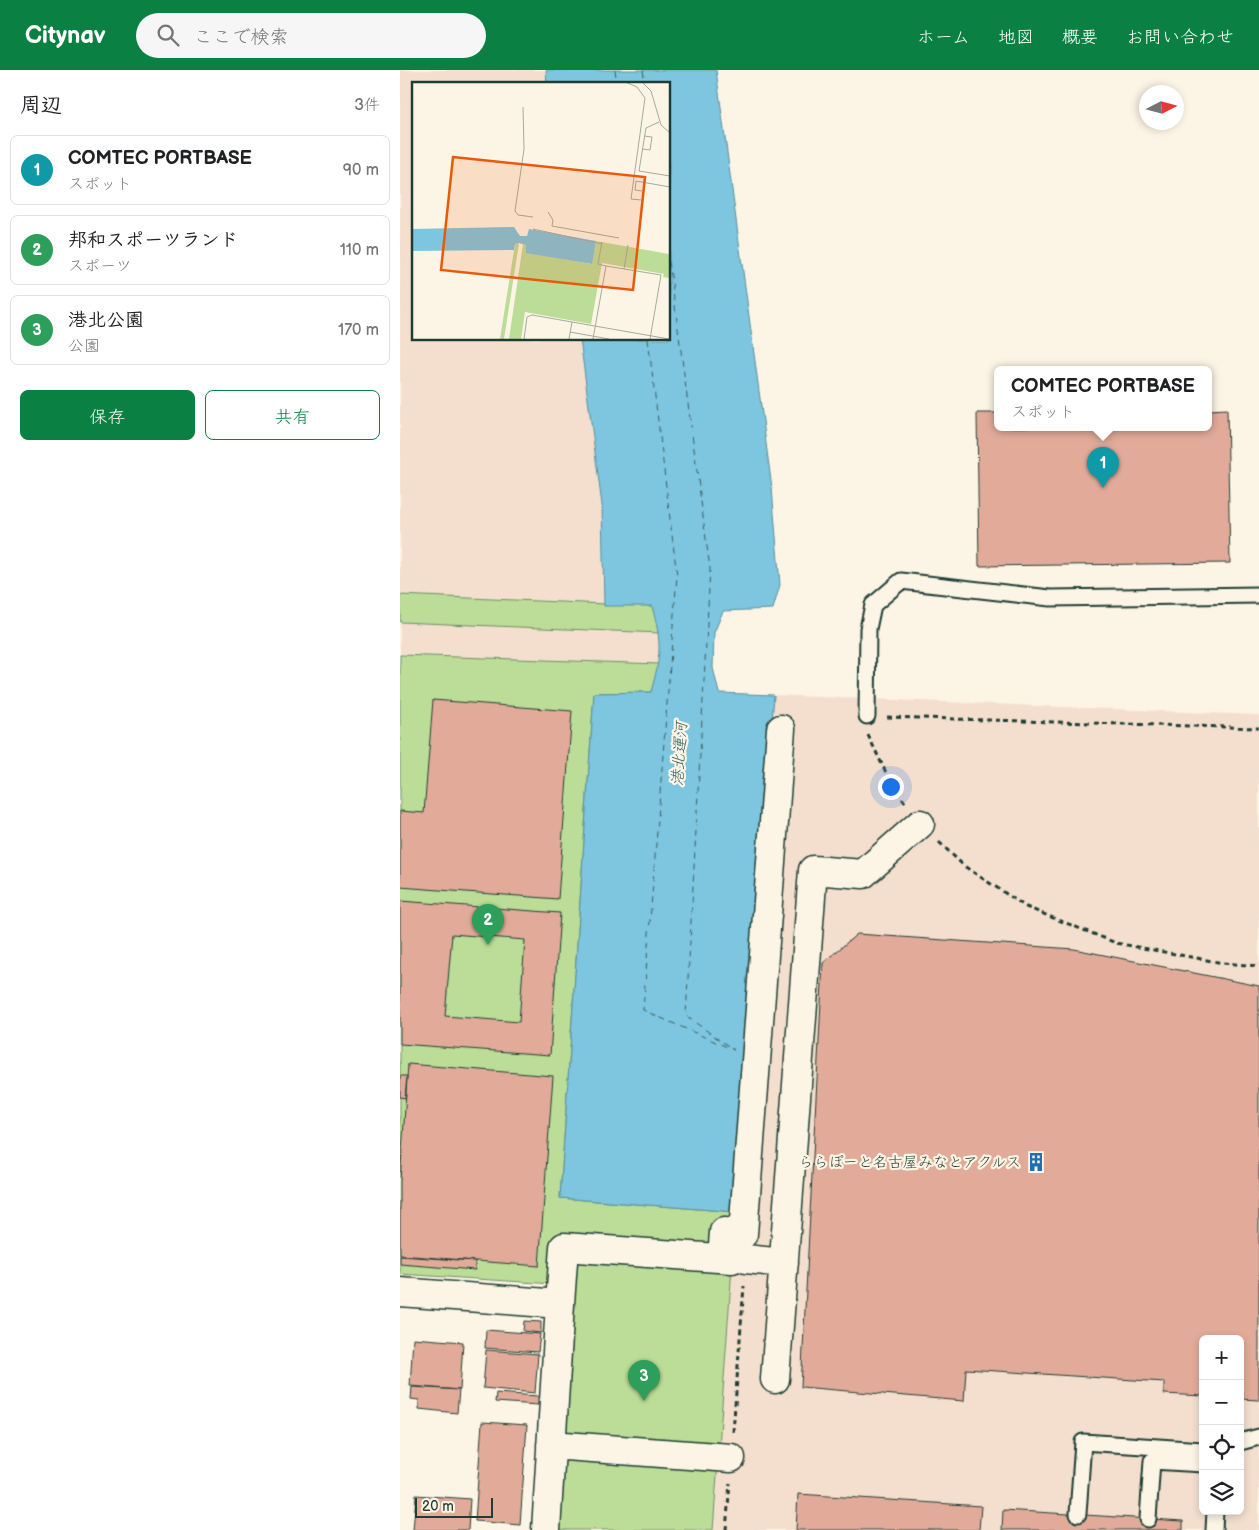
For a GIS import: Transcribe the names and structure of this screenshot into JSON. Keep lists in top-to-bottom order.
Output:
{
  "water": ["港北運河"],
  "places": {
    "building": ["ららぽーと名古屋みなとアクルス"]
  },
  "scale_bar": "20 m",
  "north": "right",
  "page": {
    "header": "Citynav",
    "search": "ここで検索",
    "nav": [
      "ホーム",
      "地図",
      "概要",
      "お問い合わせ"
    ],
    "heading": ["周辺", "3件"],
    "list": [
      {
        "mark": "1",
        "name": "COMTEC PORTBASE",
        "note": "スポット",
        "value": "90 m"
      },
      {
        "mark": "2",
        "name": "邦和スポーツランド",
        "note": "スポーツ",
        "value": "110 m"
      },
      {
        "mark": "3",
        "name": "港北公園",
        "note": "公園",
        "value": "170 m"
      }
    ],
    "popup": ["COMTEC PORTBASE", "スポット"],
    "buttons": ["保存", "共有"],
    "pins": ["1", "2", "3"],
    "map_buttons": ["+", "−"],
    "scale": "20 m"
  }
}
